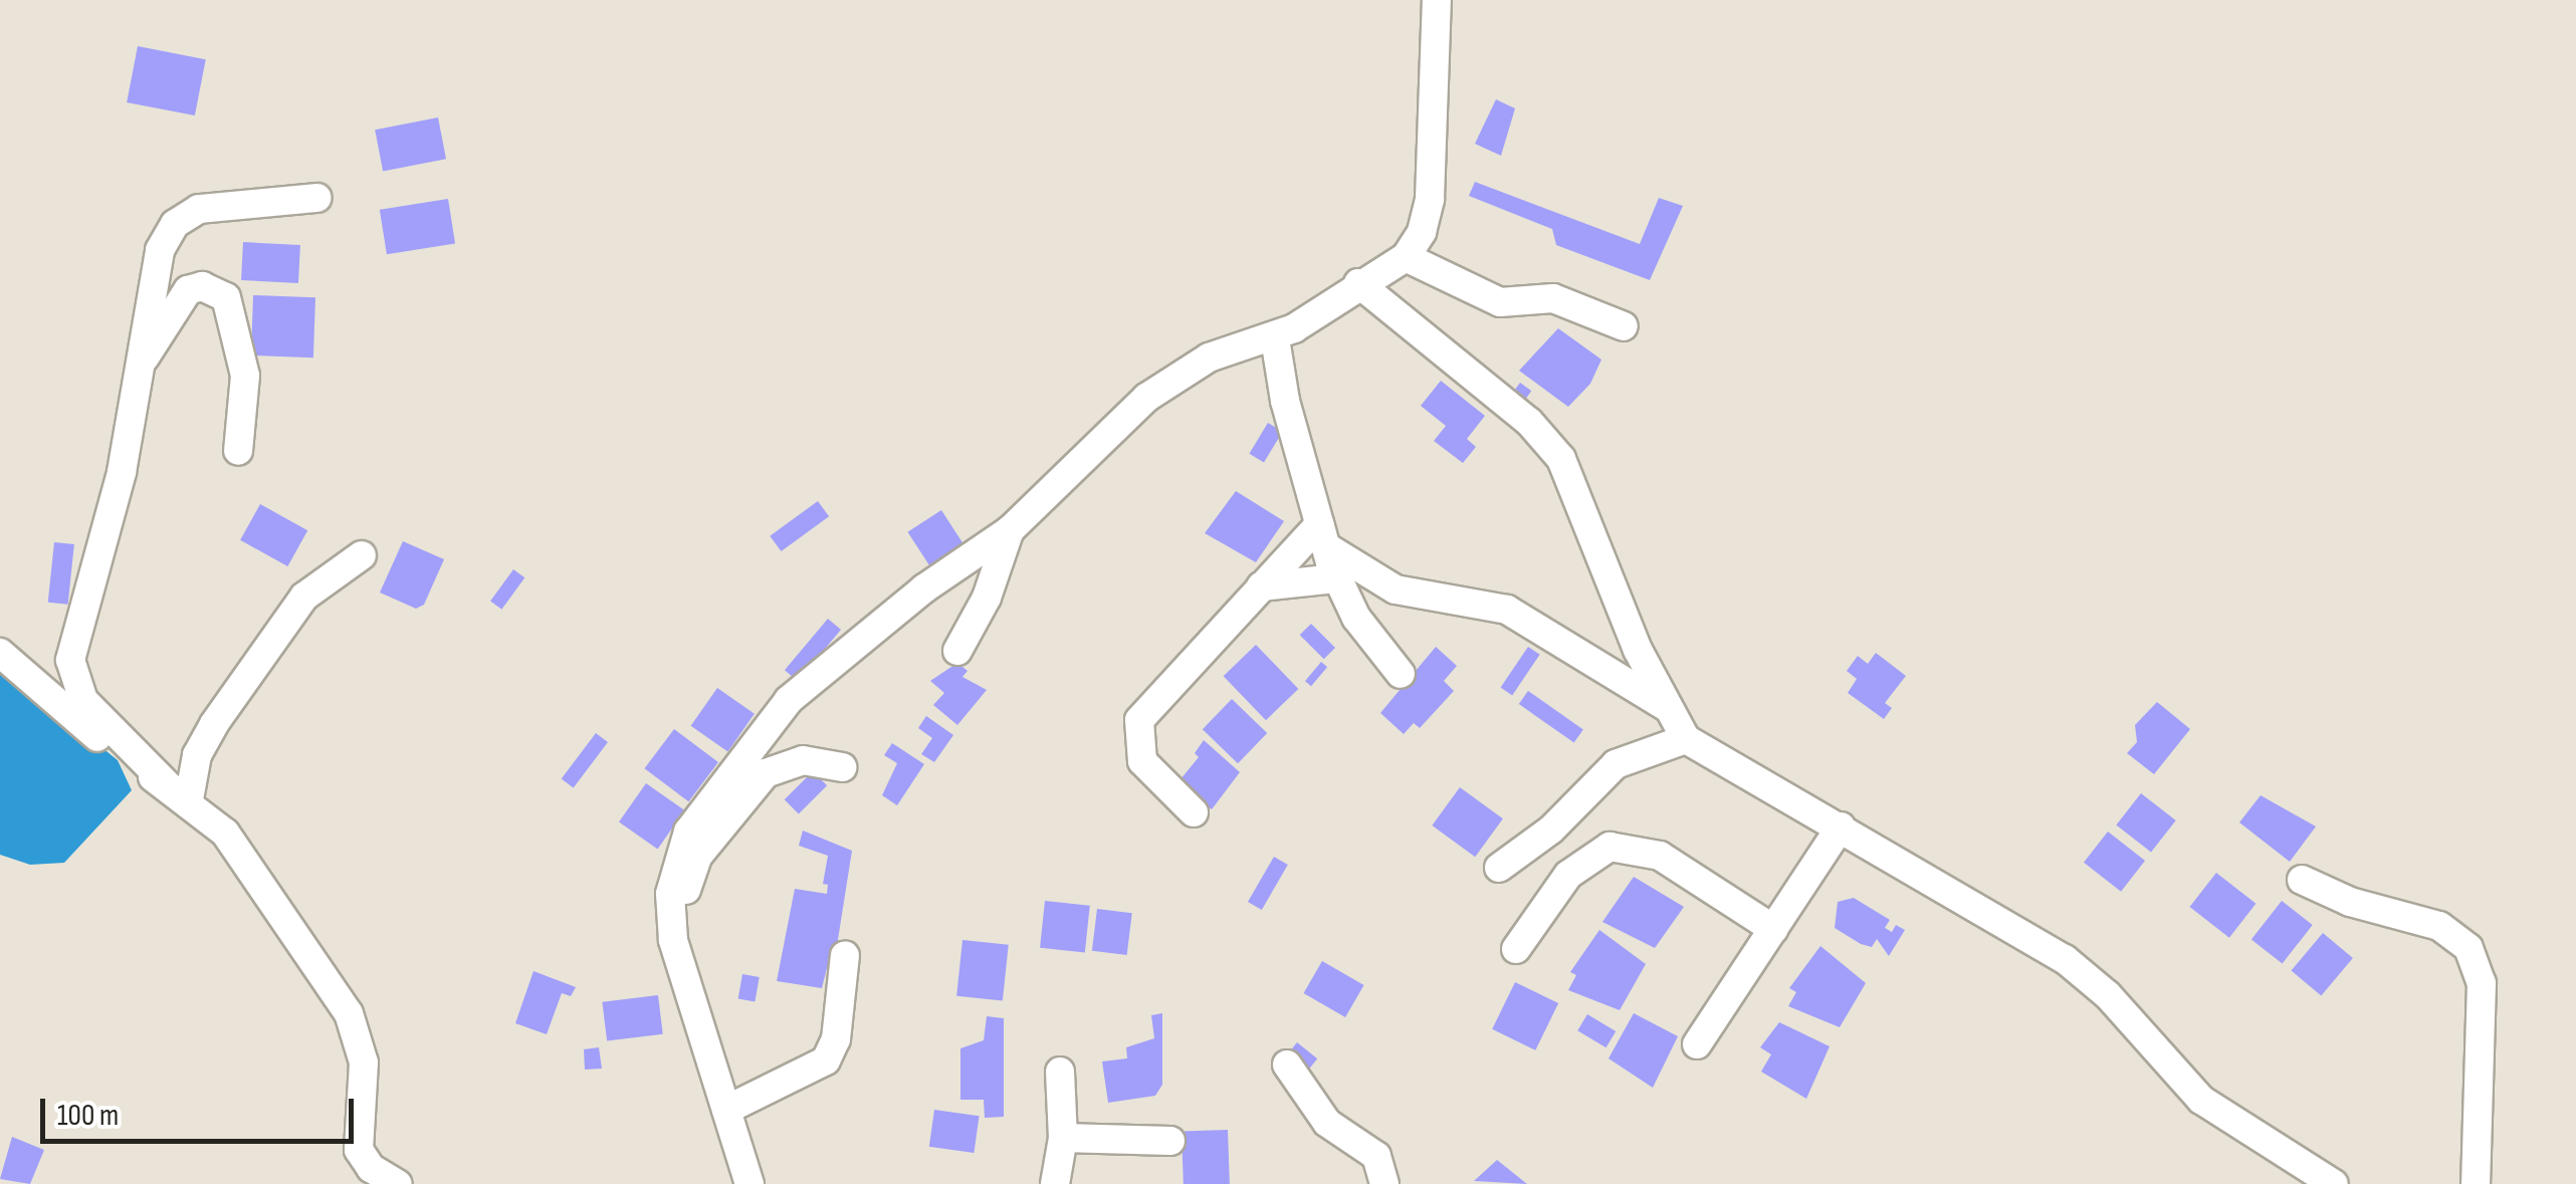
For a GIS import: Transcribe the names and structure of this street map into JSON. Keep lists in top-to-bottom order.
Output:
{
  "scale_bar": "100 m"
}
